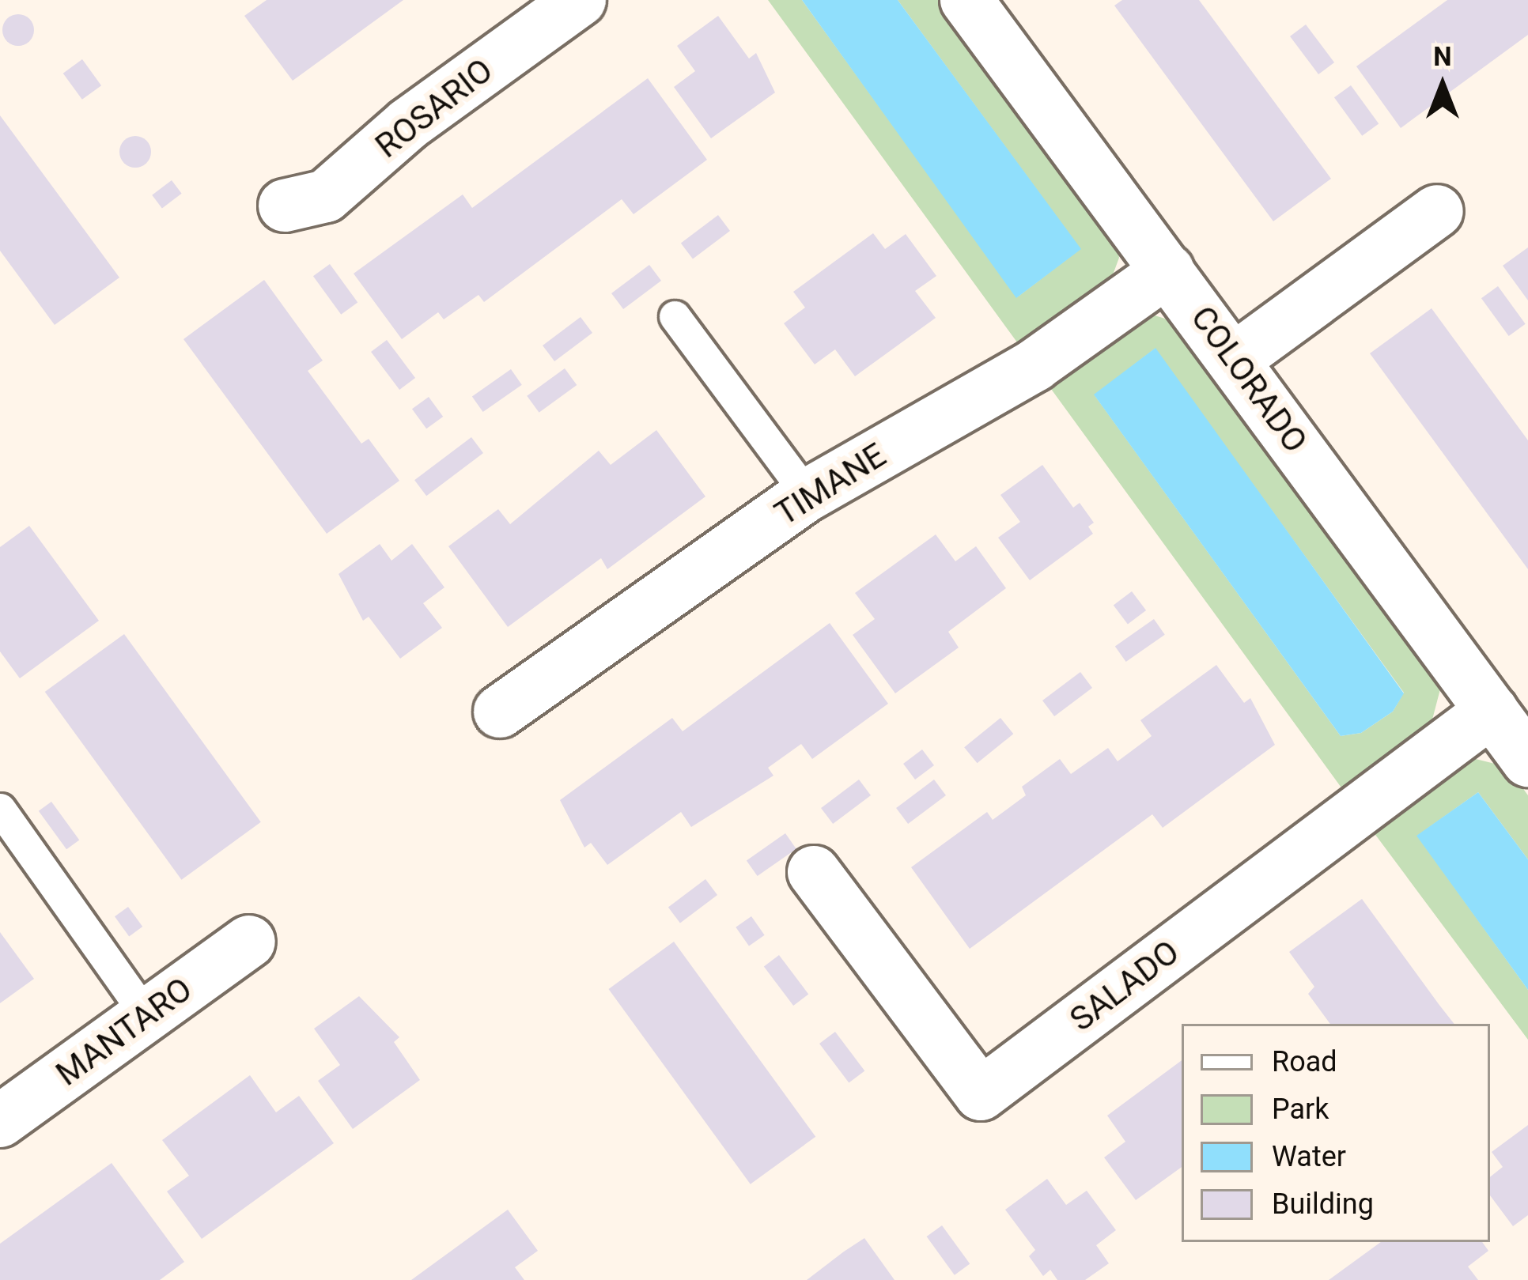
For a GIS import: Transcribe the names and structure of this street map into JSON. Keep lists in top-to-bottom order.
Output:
{
  "streets": {
    "street": [
      "ROSARIO",
      "COLORADO",
      "TIMANE",
      "SALADO",
      "MANTARO"
    ]
  },
  "crossings": [
    ["COLORADO", "TIMANE"],
    ["COLORADO", "SALADO"]
  ],
  "legend": [
    "Road",
    "Park",
    "Water",
    "Building"
  ],
  "north": "top"
}
